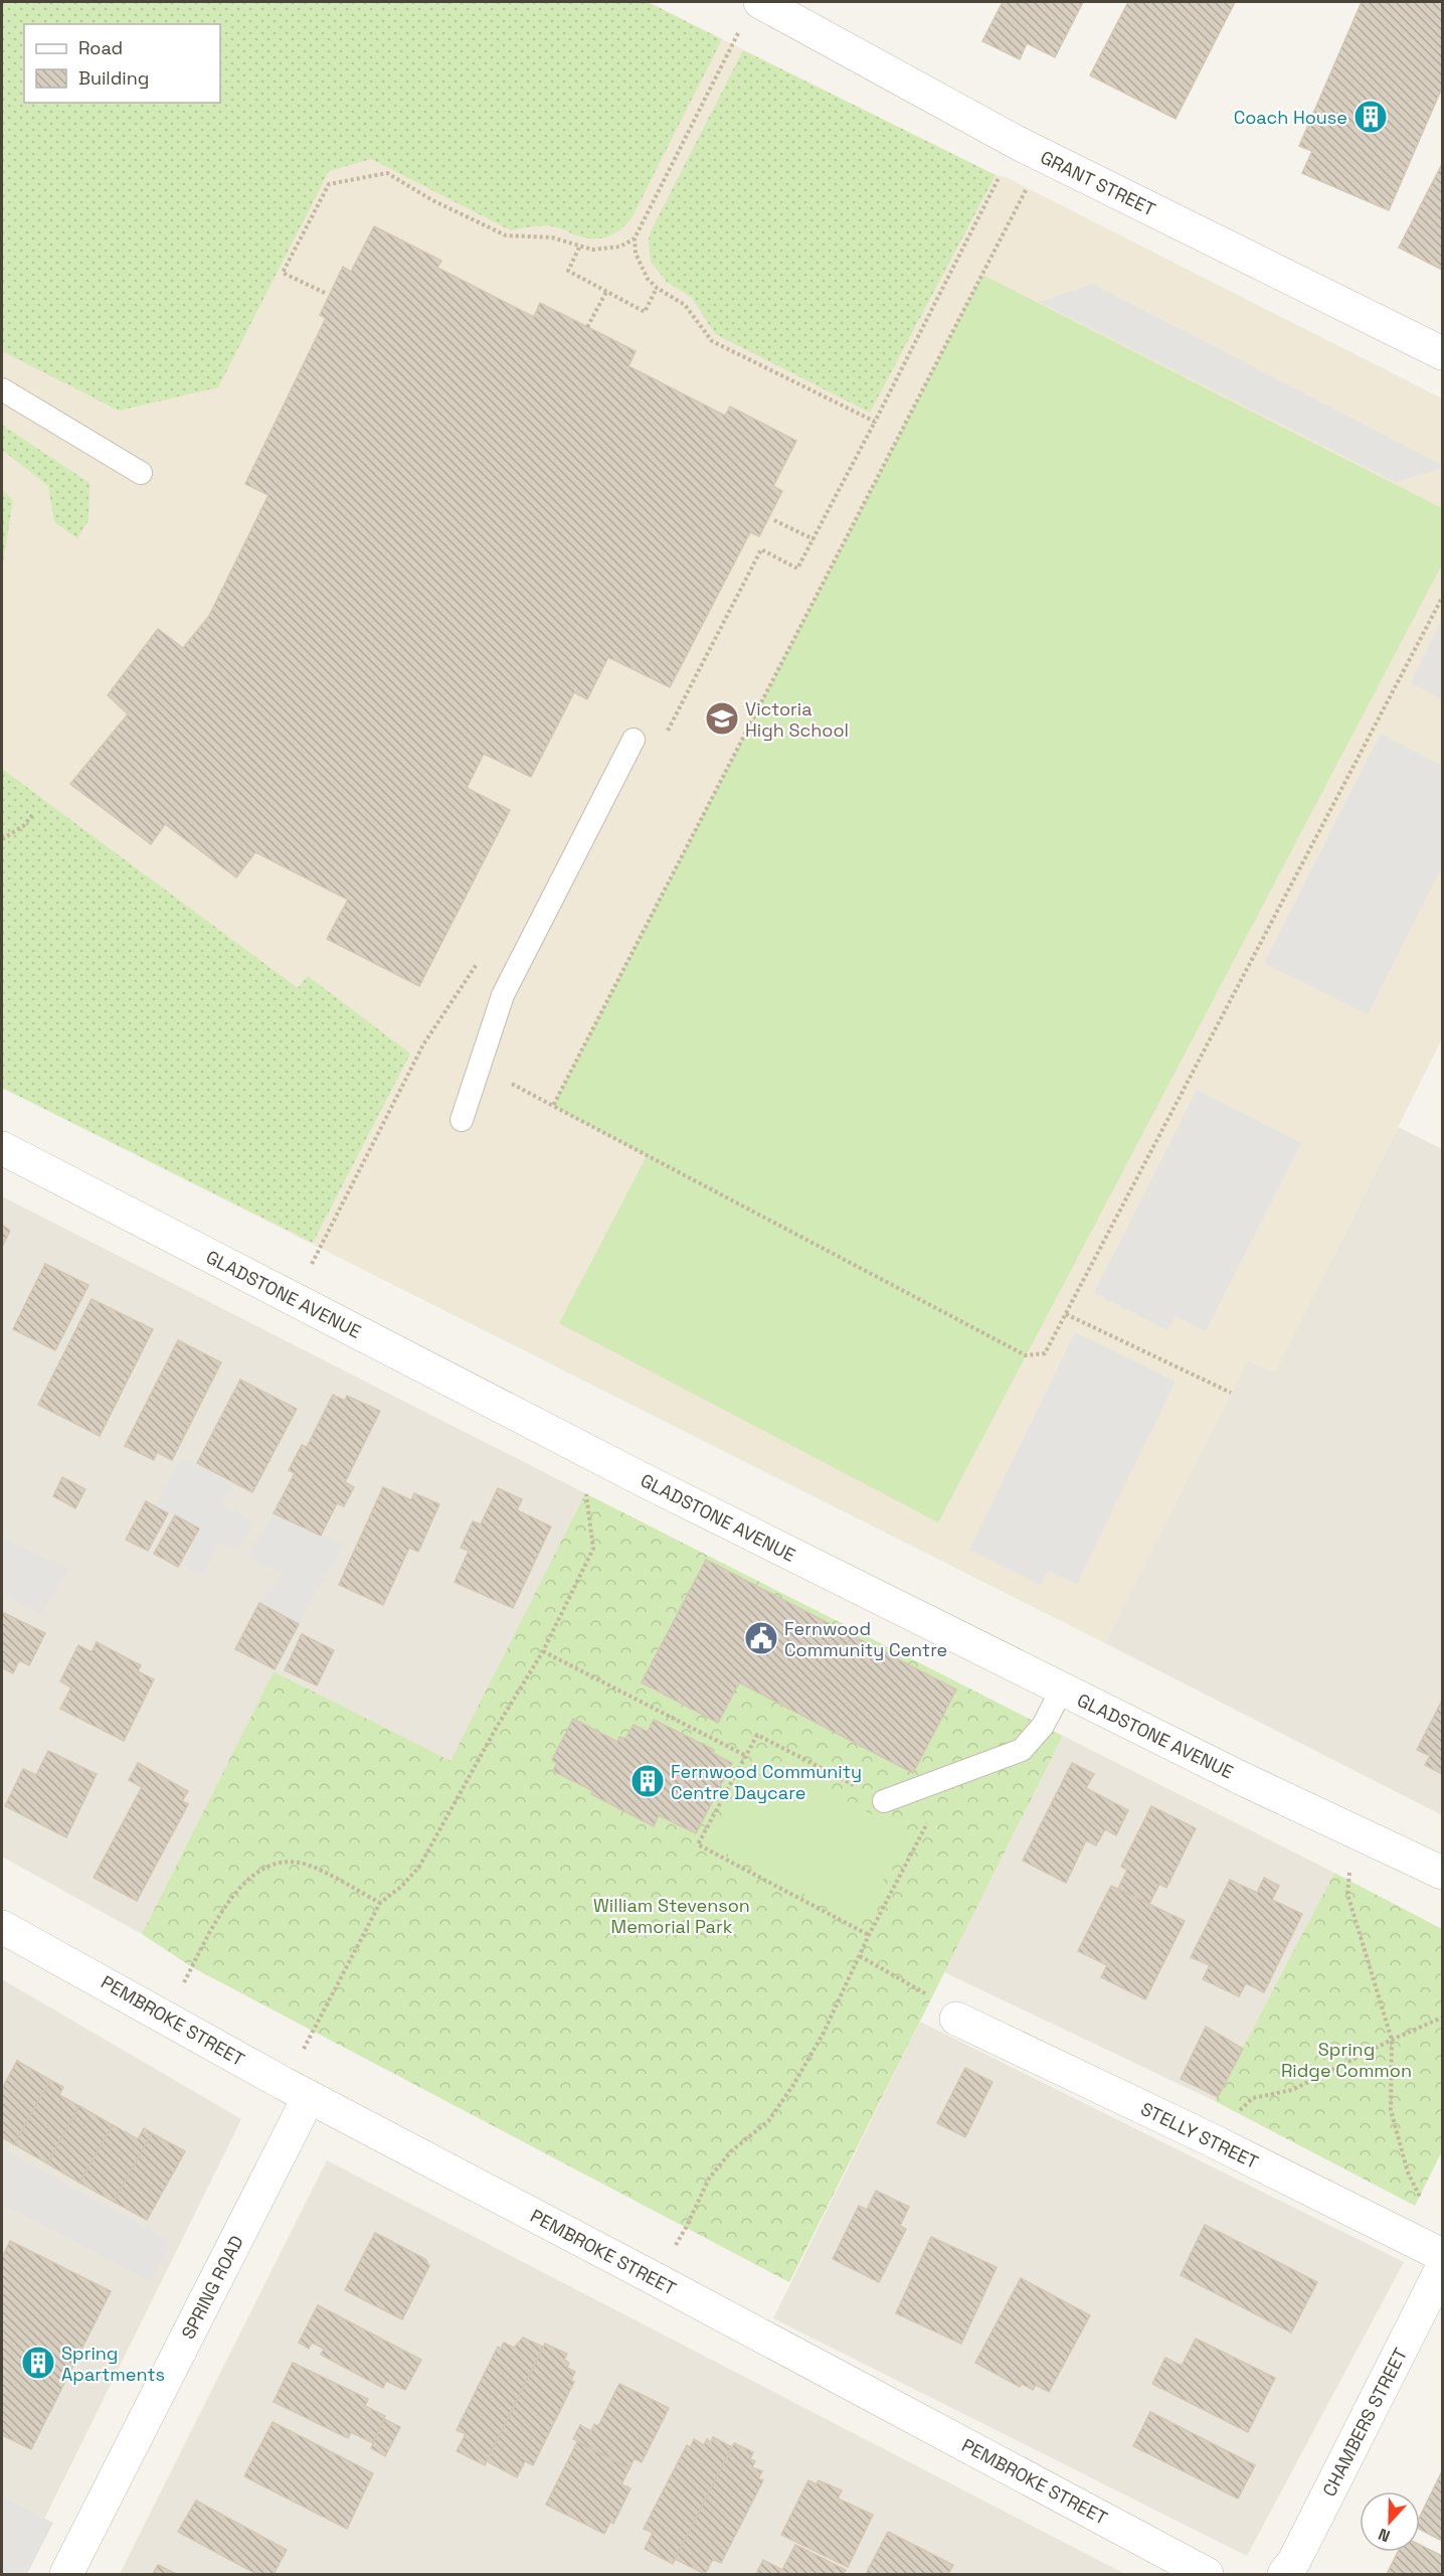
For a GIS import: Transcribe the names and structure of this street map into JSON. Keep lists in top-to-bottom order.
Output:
{
  "streets": {
    "street": [
      "GRANT STREET",
      "GLADSTONE AVENUE",
      "PEMBROKE STREET",
      "STELLY STREET",
      "SPRING ROAD",
      "CHAMBERS STREET"
    ]
  },
  "crossings": [
    ["PEMBROKE STREET", "SPRING ROAD"]
  ],
  "parks": ["William Stevenson Memorial Park", "Spring Ridge Common"],
  "places": {
    "building": ["Coach House", "Fernwood Community Centre Daycare", "Spring Apartments"],
    "school or university": ["Victoria High School"],
    "public building": ["Fernwood Community Centre"]
  },
  "legend": ["Road", "Building"],
  "north": "bottom"
}
